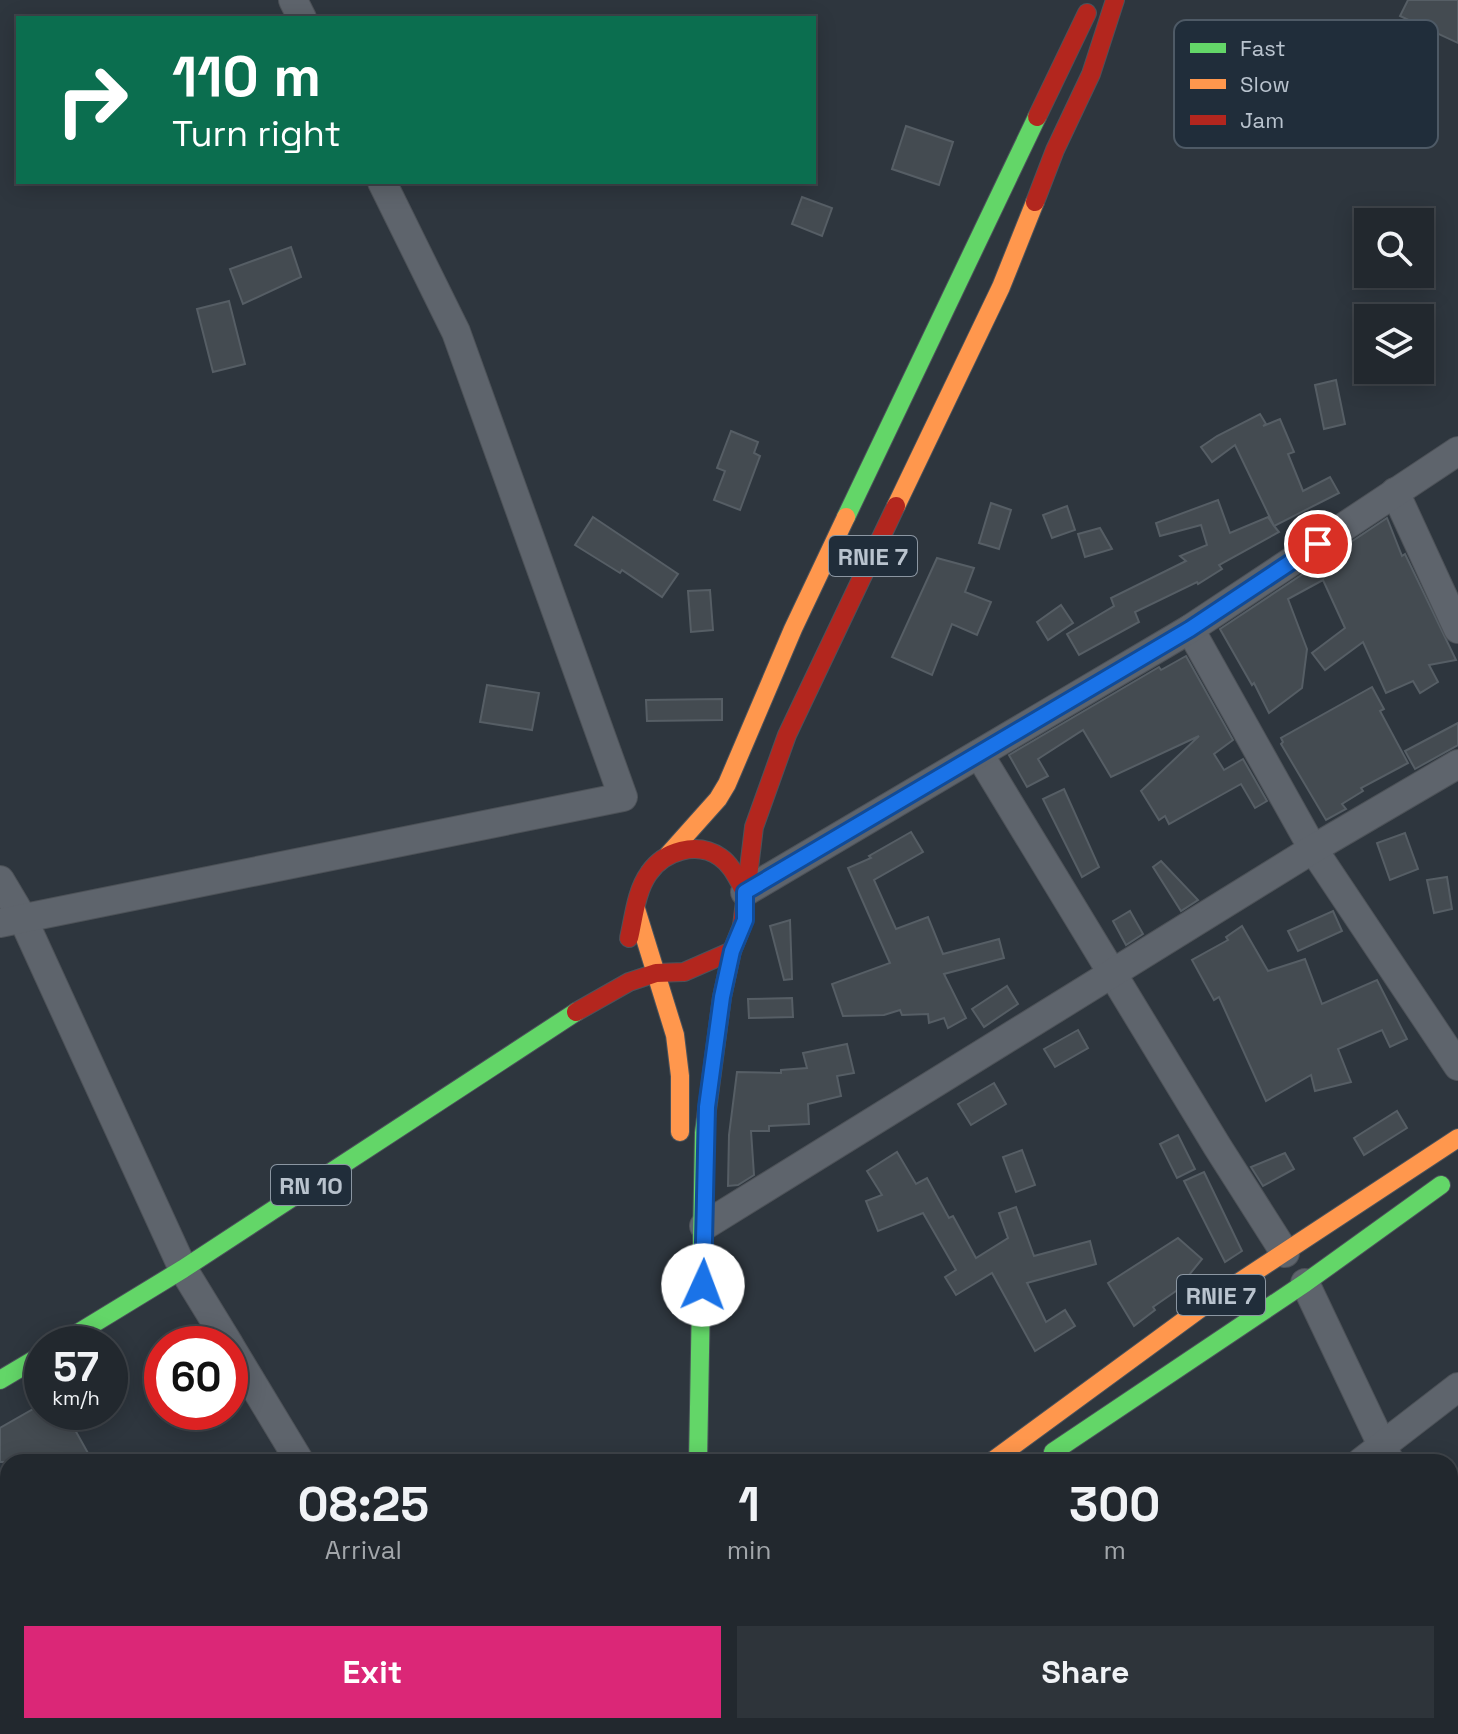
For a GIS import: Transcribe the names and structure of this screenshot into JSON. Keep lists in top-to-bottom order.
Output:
{
  "streets": {
    "main road": ["RNIE 7", "RN 10"]
  },
  "crossings": [
    ["RNIE 7", "RN 10"]
  ],
  "legend": ["Fast", "Slow", "Jam"],
  "page": {
    "turn": ["110 m", "Turn right"],
    "speed": "57 km/h",
    "limit": "60",
    "eta": [
      "08:25",
      "Arrival",
      "1",
      "min",
      "300",
      "m"
    ],
    "buttons": ["Exit", "Share"]
  }
}
